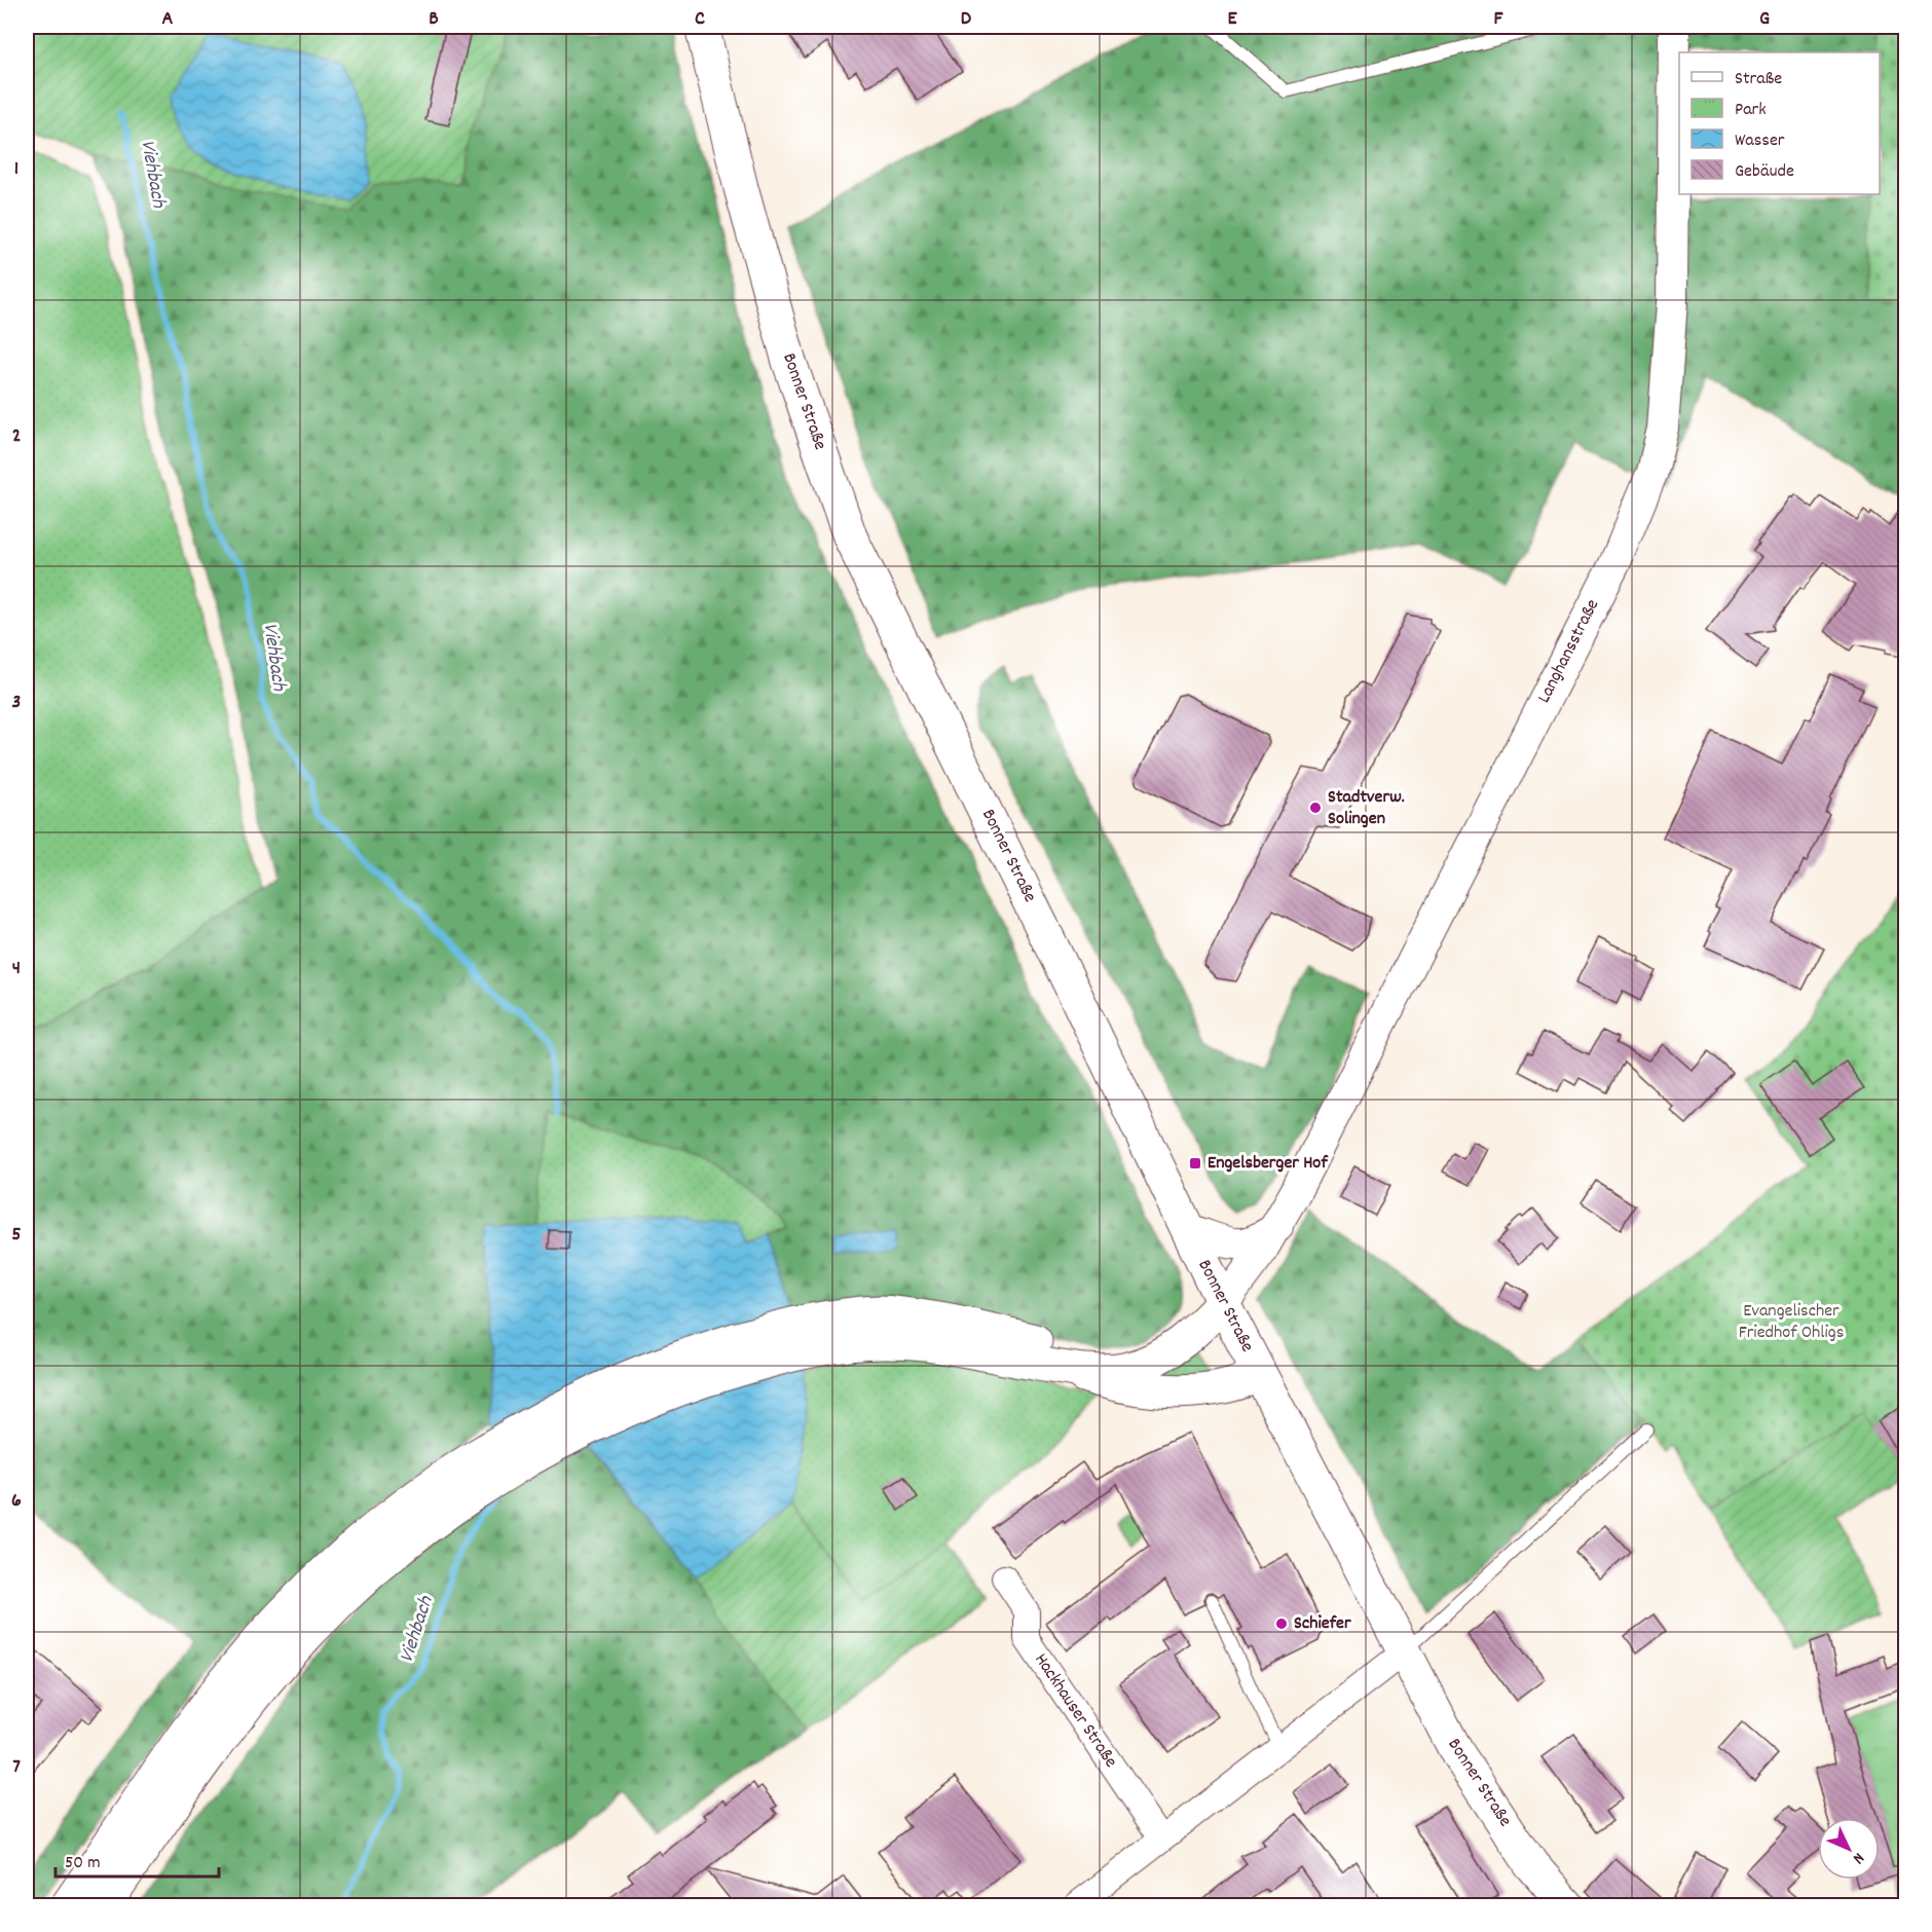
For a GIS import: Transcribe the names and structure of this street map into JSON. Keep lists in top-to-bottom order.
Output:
{
  "streets": {
    "main road": ["Bonner Straße"],
    "street": ["Langhansstraße", "Hackhauser Straße"]
  },
  "crossings": [
    ["Bonner Straße", "Langhansstraße"]
  ],
  "water": ["Viehbach"],
  "parks": ["Evangelischer Friedhof Ohligs"],
  "places": {
    "other": ["Stadtverw. Solingen", "Schiefer"],
    "transit": ["Engelsberger Hof"]
  },
  "legend": [
    "Straße",
    "Park",
    "Wasser",
    "Gebäude"
  ],
  "scale_bar": "50 m",
  "north": "bottom right",
  "grid": {
    "columns": [
      "A",
      "B",
      "C",
      "D",
      "E",
      "F",
      "G"
    ],
    "rows": [
      "1",
      "2",
      "3",
      "4",
      "5",
      "6",
      "7"
    ]
  }
}
